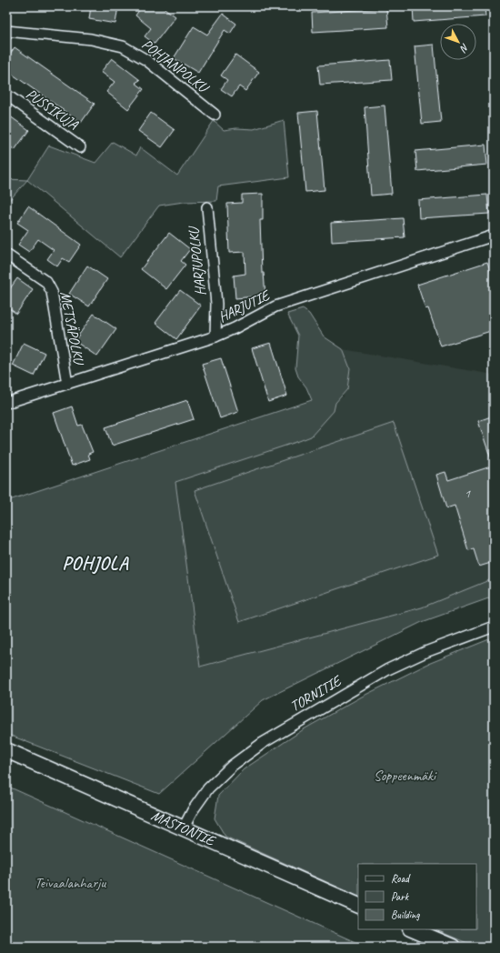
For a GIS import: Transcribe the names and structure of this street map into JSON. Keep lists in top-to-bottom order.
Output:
{
  "streets": {
    "main road": ["MASTONTIE"],
    "street": [
      "POHJANPOLKU",
      "PUSSIKUJA",
      "HARJUPOLKU",
      "HARJUTIE",
      "METSÄPOLKU",
      "TORNITIE"
    ]
  },
  "crossings": [
    ["HARJUPOLKU", "HARJUTIE"],
    ["HARJUTIE", "METSÄPOLKU"],
    ["TORNITIE", "MASTONTIE"]
  ],
  "districts": ["POHJOLA"],
  "parks": ["Soppeenmäki", "Teivaalanharju"],
  "house_numbers": ["1"],
  "legend": ["Road", "Park", "Building"],
  "north": "bottom right"
}
